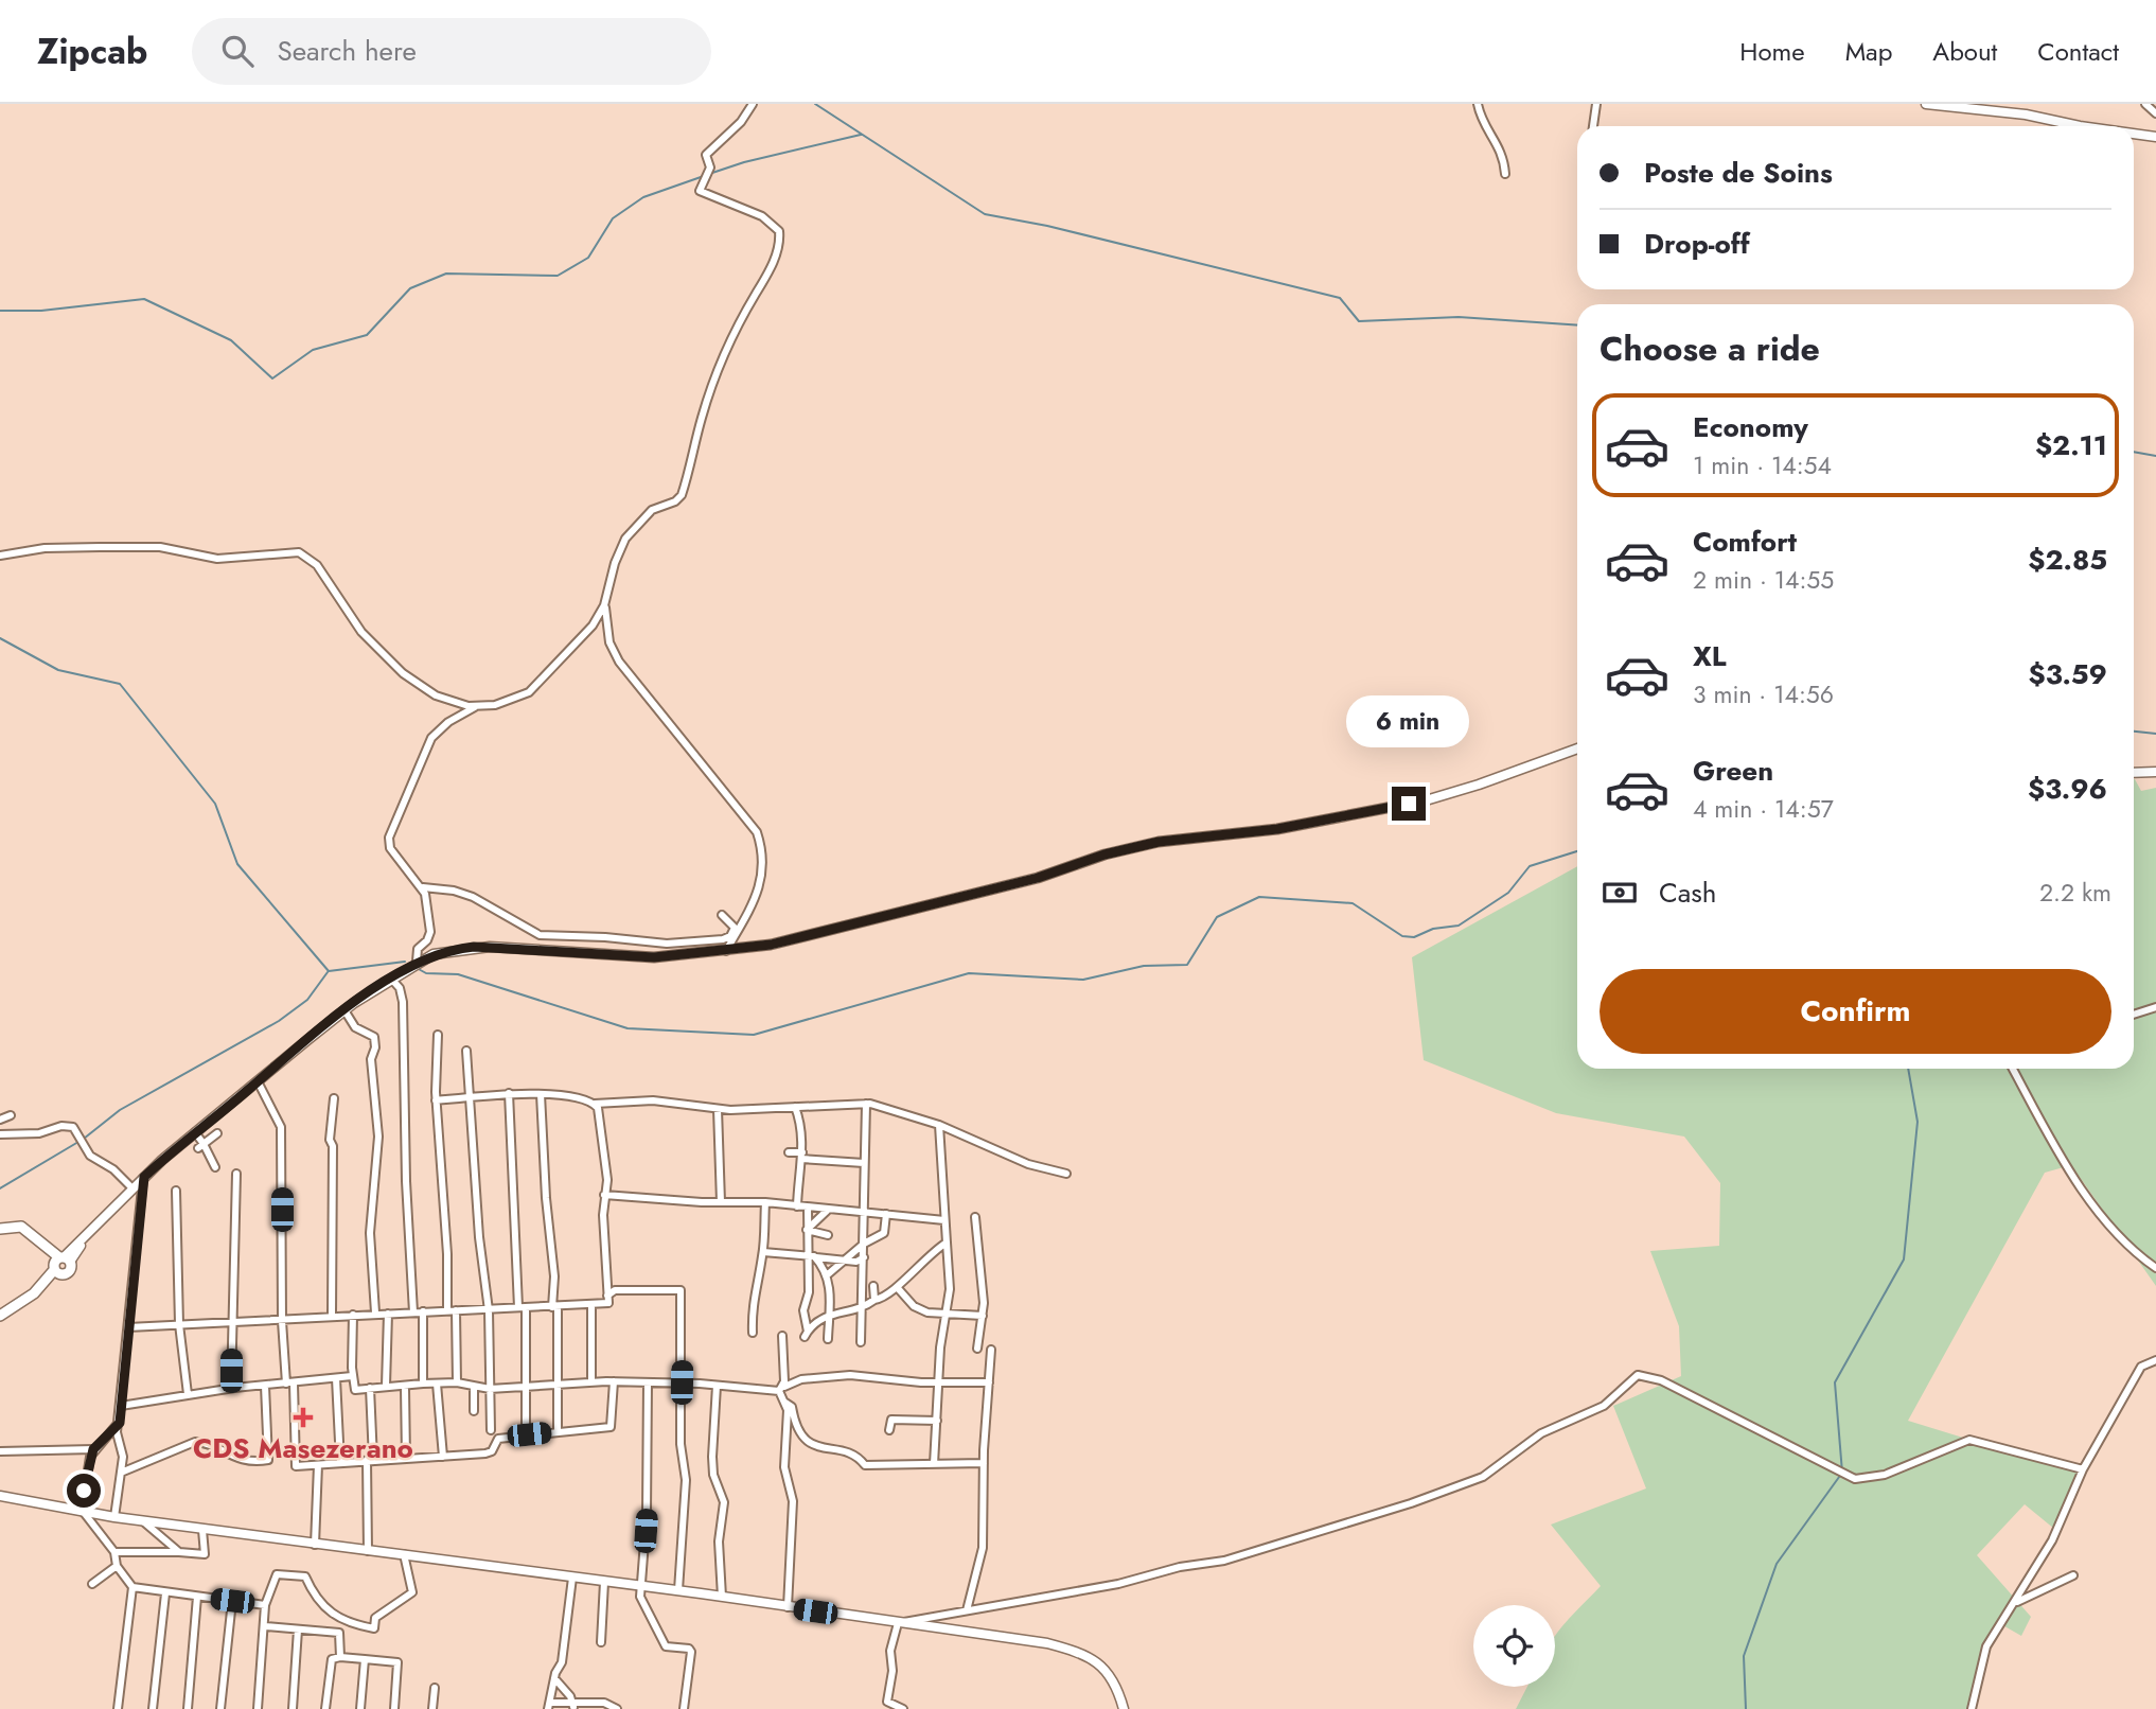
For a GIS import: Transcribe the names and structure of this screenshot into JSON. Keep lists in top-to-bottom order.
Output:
{
  "places": {
    "health": ["CDS Masezerano"]
  },
  "page": {
    "header": "Zipcab",
    "search": "Search here",
    "nav": [
      "Home",
      "Map",
      "About",
      "Contact"
    ],
    "banner": ["Poste de Soins", "Drop-off"],
    "heading": "Choose a ride",
    "list": [
      {
        "name": "Economy",
        "note": "1 min · 14:54",
        "value": "$2.11"
      },
      {
        "name": "Comfort",
        "note": "2 min · 14:55",
        "value": "$2.85"
      },
      {
        "name": "XL",
        "note": "3 min · 14:56",
        "value": "$3.59"
      },
      {
        "name": "Green",
        "note": "4 min · 14:57",
        "value": "$3.96"
      }
    ],
    "bubble": "6 min",
    "pay": ["Cash", "2.2 km"],
    "buttons": "Confirm"
  }
}
